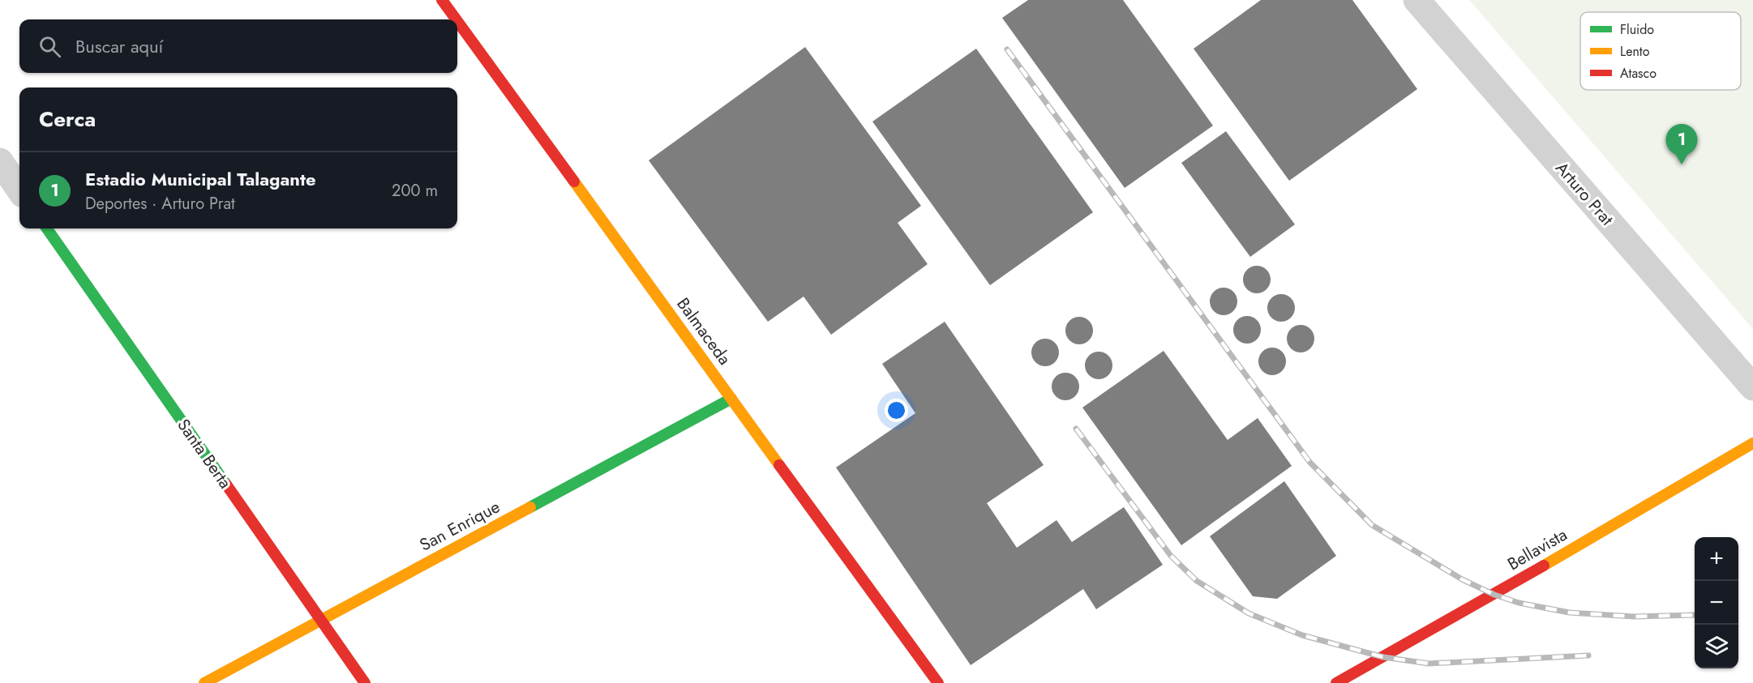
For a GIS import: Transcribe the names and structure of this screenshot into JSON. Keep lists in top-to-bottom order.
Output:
{
  "streets": {
    "street": [
      "Arturo Prat",
      "Balmaceda",
      "Santa Berta",
      "San Enrique",
      "Bellavista"
    ]
  },
  "crossings": [
    ["Balmaceda", "San Enrique"],
    ["Santa Berta", "San Enrique"]
  ],
  "legend": ["Fluido", "Lento", "Atasco"],
  "page": {
    "search": "Buscar aquí",
    "heading": "Cerca",
    "pins": "1",
    "list": [
      {
        "mark": "1",
        "name": "Estadio Municipal Talagante",
        "note": "Deportes · Arturo Prat",
        "value": "200 m"
      }
    ],
    "map_buttons": ["+", "−"]
  }
}
